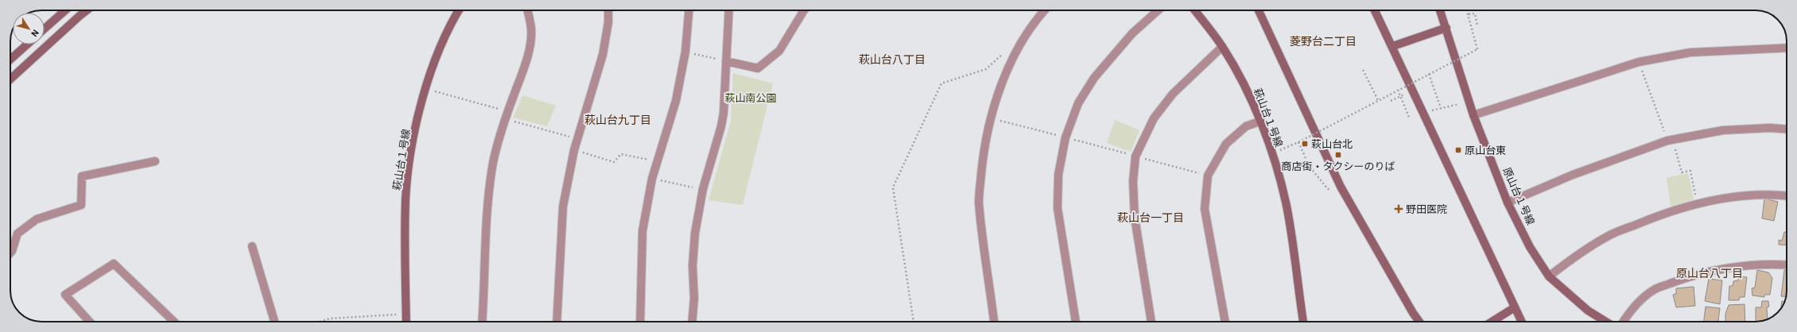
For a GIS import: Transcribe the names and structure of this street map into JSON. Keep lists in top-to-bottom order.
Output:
{
  "streets": {
    "street": ["萩山台１号線", "原山台１号線"]
  },
  "districts": [
    "菱野台二丁目",
    "萩山台八丁目",
    "萩山台九丁目",
    "萩山台一丁目",
    "原山台八丁目"
  ],
  "parks": ["萩山南公園"],
  "places": {
    "transit": ["萩山台北", "原山台東", "商店街・タクシーのりば"],
    "health": ["野田医院"]
  },
  "north": "bottom right"
}
